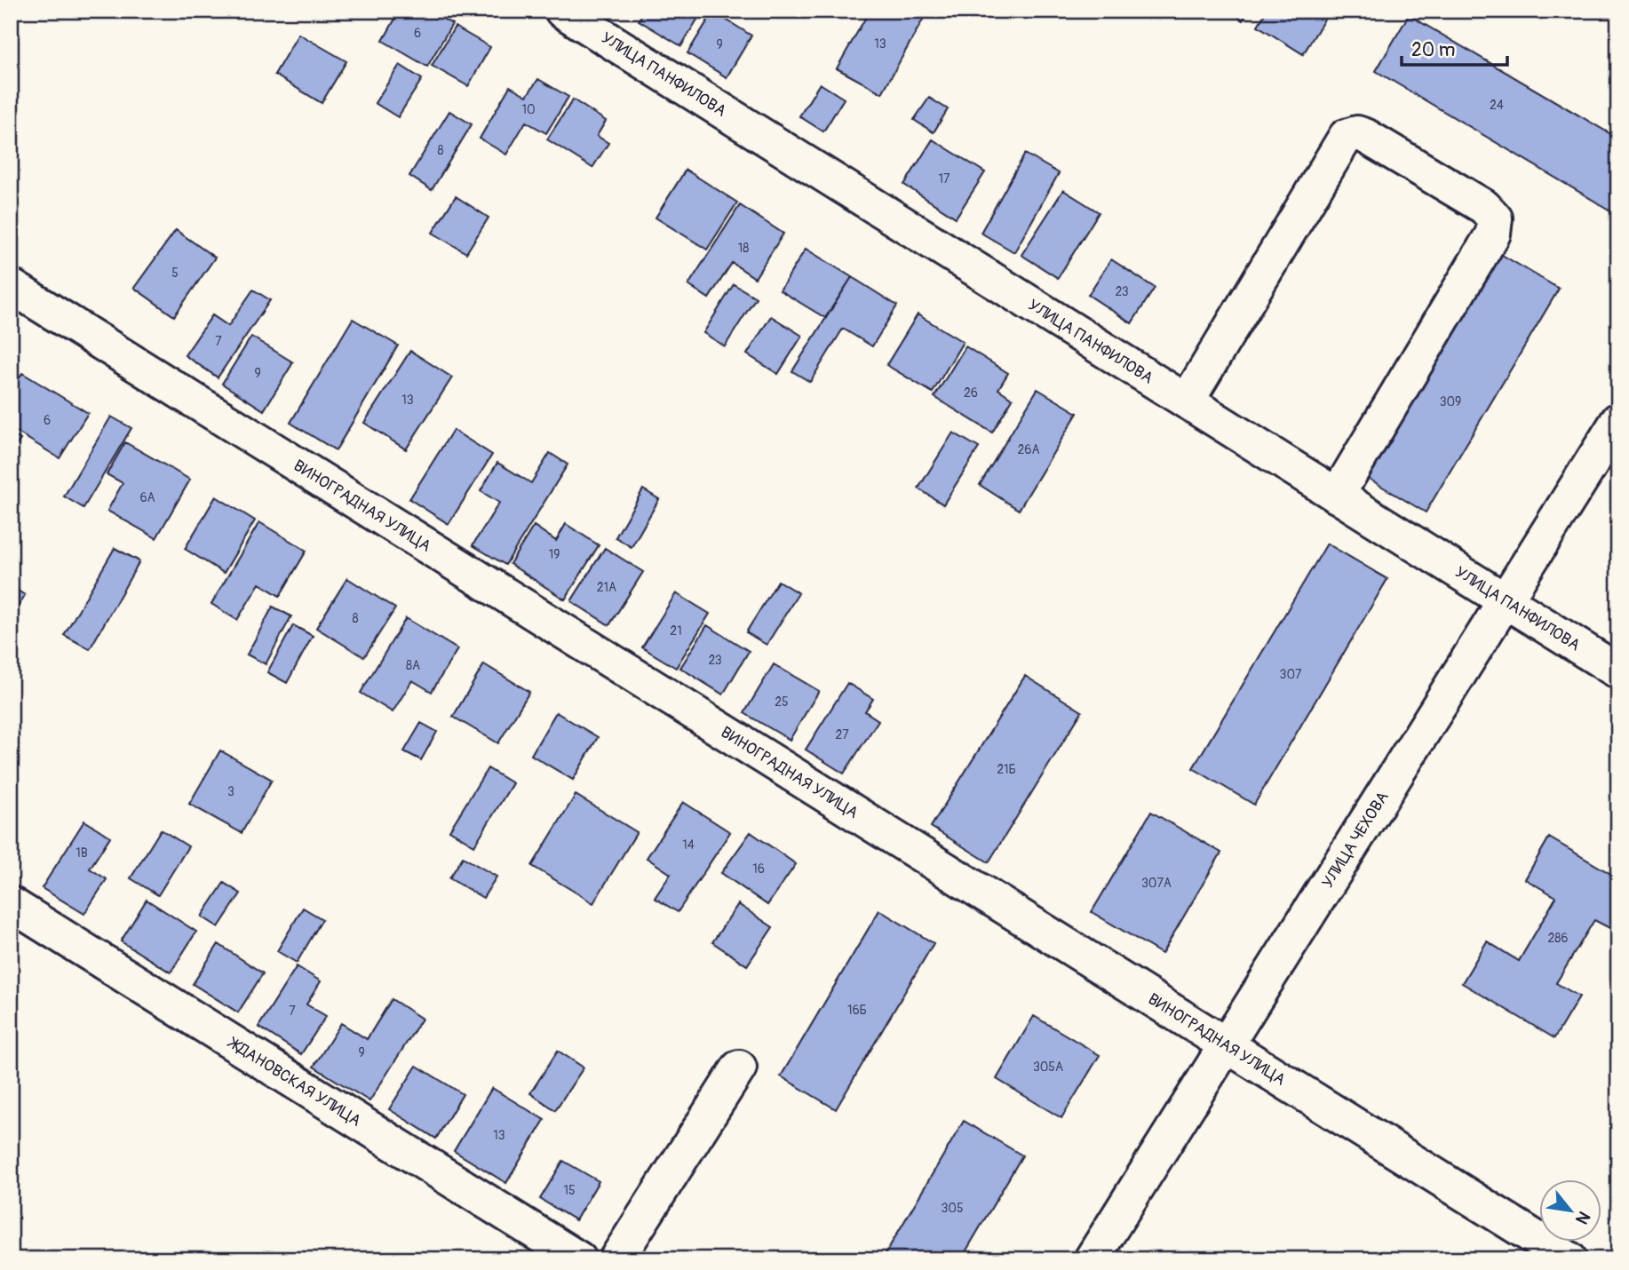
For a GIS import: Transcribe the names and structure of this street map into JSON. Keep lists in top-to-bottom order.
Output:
{
  "streets": {
    "street": [
      "УЛИЦА ПАНФИЛОВА",
      "ВИНОГРАДНАЯ УЛИЦА",
      "УЛИЦА ЧЕХОВА",
      "ЖДАНОВСКАЯ УЛИЦА"
    ]
  },
  "crossings": [
    ["УЛИЦА ПАНФИЛОВА", "УЛИЦА ЧЕХОВА"],
    ["ВИНОГРАДНАЯ УЛИЦА", "УЛИЦА ЧЕХОВА"]
  ],
  "house_numbers": [
    "6",
    "13",
    "9",
    "24",
    "10",
    "8",
    "17",
    "18",
    "5",
    "23",
    "7",
    "9",
    "26",
    "13",
    "309",
    "6",
    "26А",
    "6А",
    "19",
    "21А",
    "8",
    "21",
    "23",
    "8А",
    "307",
    "25",
    "27",
    "21Б",
    "3",
    "14",
    "1В",
    "16",
    "307А",
    "286",
    "16Б",
    "7",
    "9",
    "305А",
    "13",
    "15",
    "305"
  ],
  "scale_bar": "20 m",
  "north": "bottom right"
}
